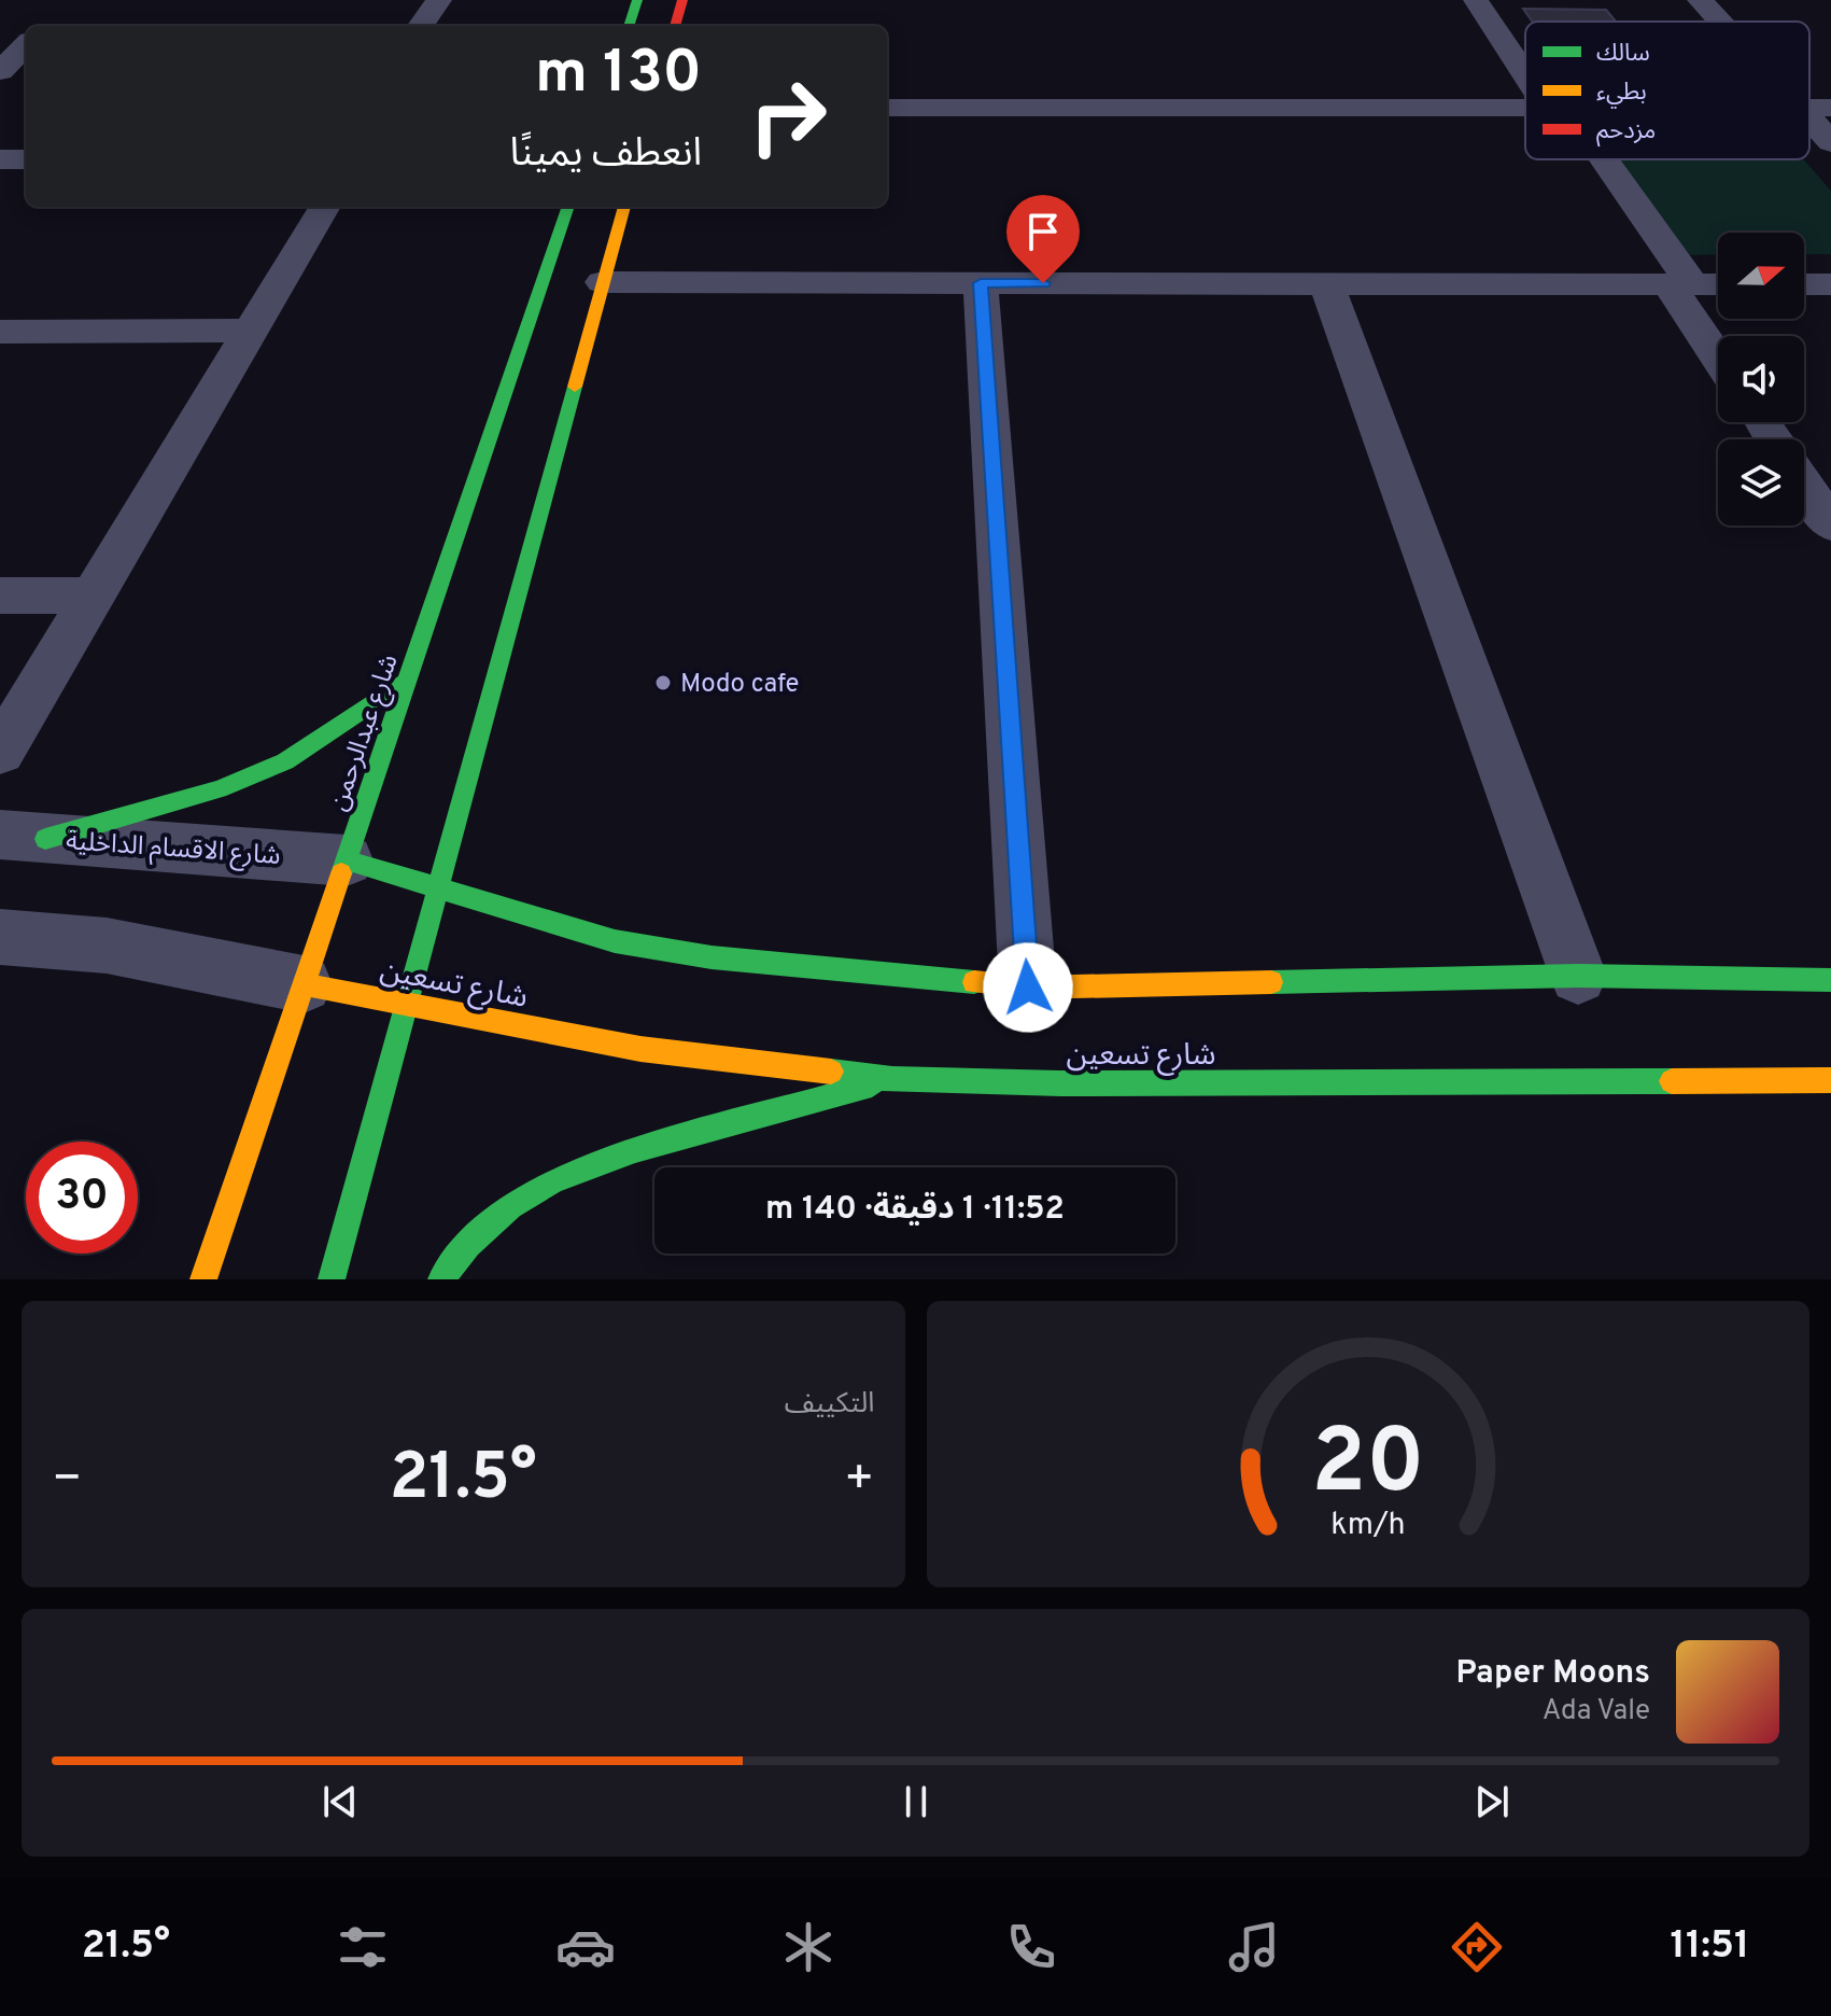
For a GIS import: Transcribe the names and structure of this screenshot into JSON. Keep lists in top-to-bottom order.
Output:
{
  "streets": {
    "main road": ["شارع عبدالرحمن", "شارع تسعين"],
    "street": ["شارع الاقسام الداخلية"]
  },
  "crossings": [
    ["شارع عبدالرحمن", "شارع الاقسام الداخلية"],
    ["شارع عبدالرحمن", "شارع تسعين"]
  ],
  "places": ["Modo cafe"],
  "legend": ["سالك", "بطيء", "مزدحم"],
  "north": "right",
  "page": {
    "turn": ["130 m", "انعطف يمينًا"],
    "limit": "30",
    "trip": "11:52 · 1 دقيقة · 140 m",
    "tile": "التكييف",
    "heat": ["−", "21.5°", "+"],
    "song": ["Paper Moons", "Ada Vale"],
    "tabs": ["11:51", "21.5°"],
    "gauge": ["20", "km/h"]
  }
}
